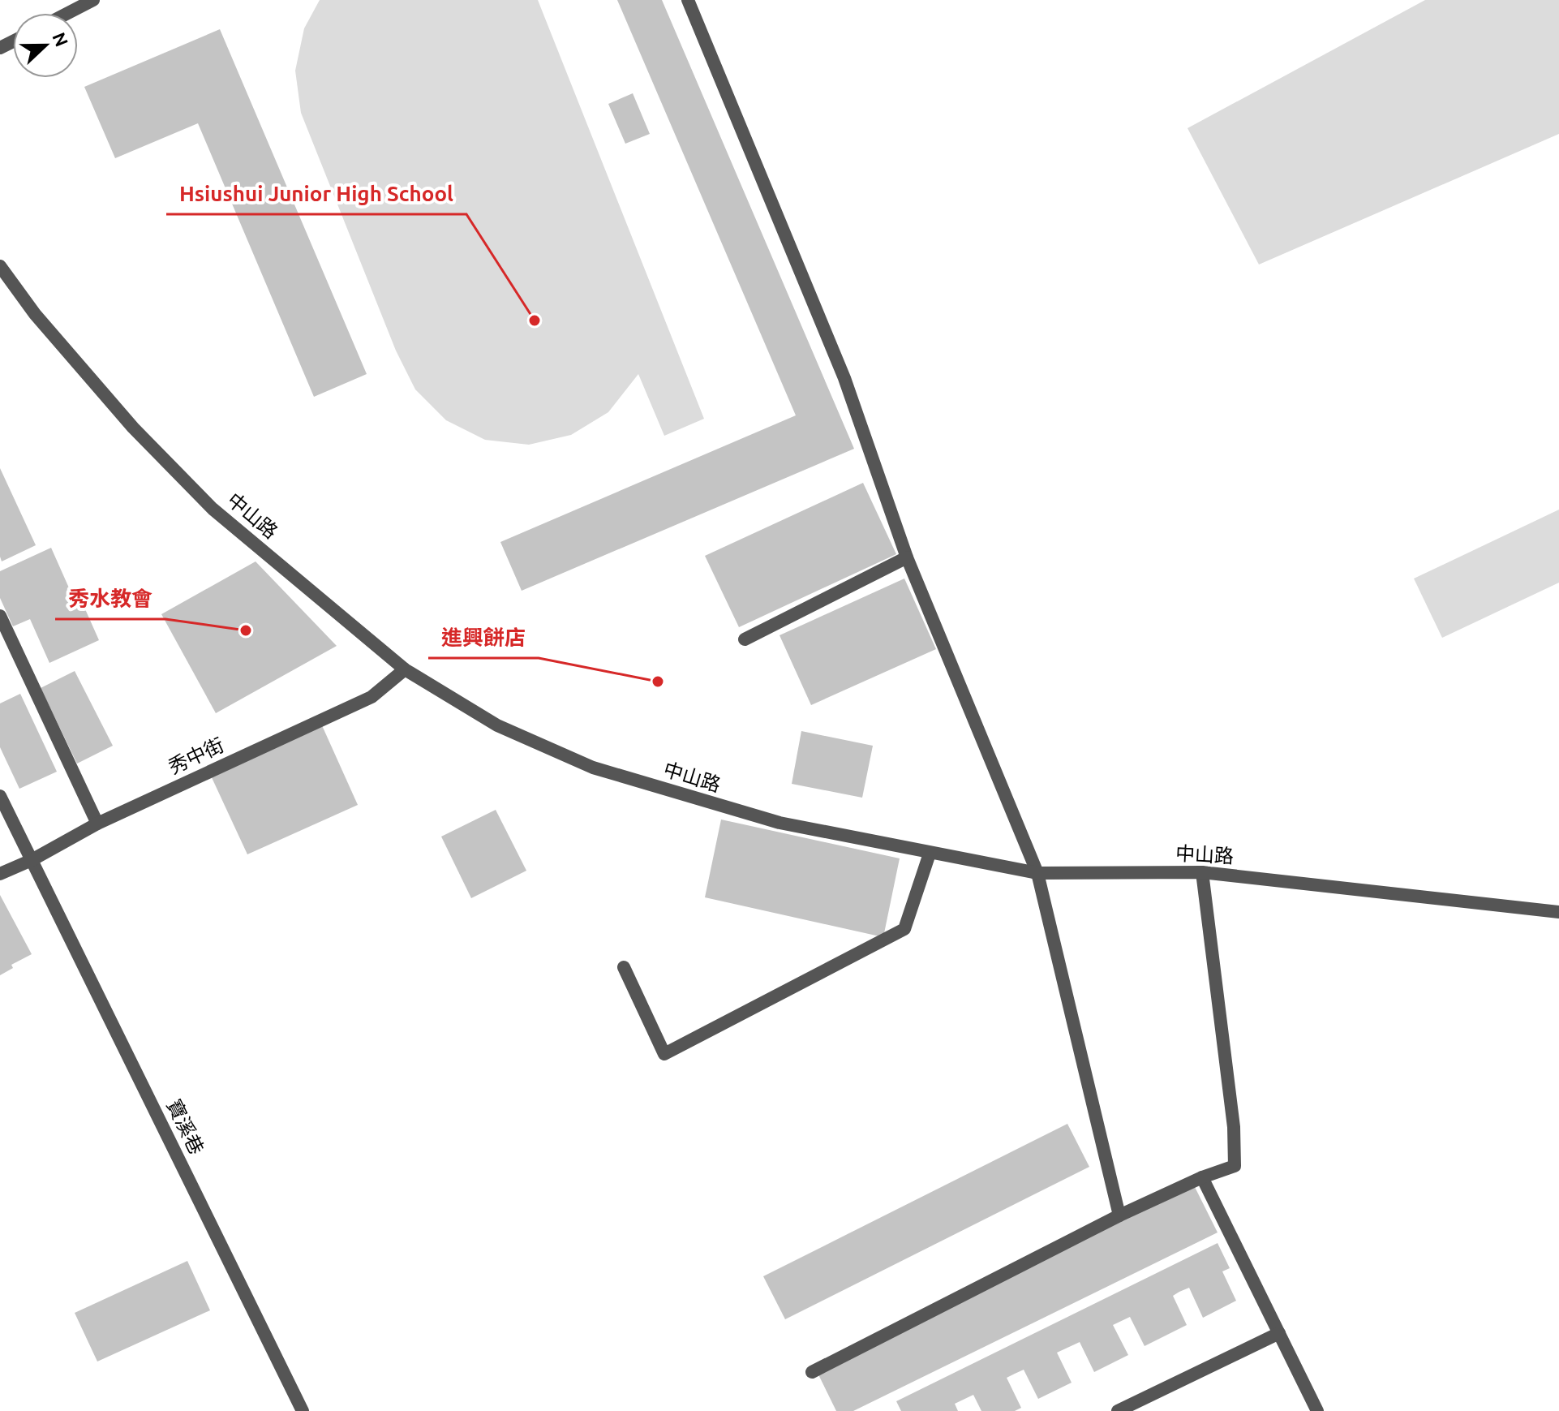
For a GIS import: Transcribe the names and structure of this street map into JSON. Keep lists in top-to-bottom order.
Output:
{
  "streets": {
    "street": ["中山路", "秀中街", "寶溪巷"]
  },
  "crossings": [
    ["中山路", "秀中街"],
    ["秀中街", "寶溪巷"]
  ],
  "places": ["Hsiushui Junior High School", "秀水教會", "進興餅店"],
  "north": "right"
}
